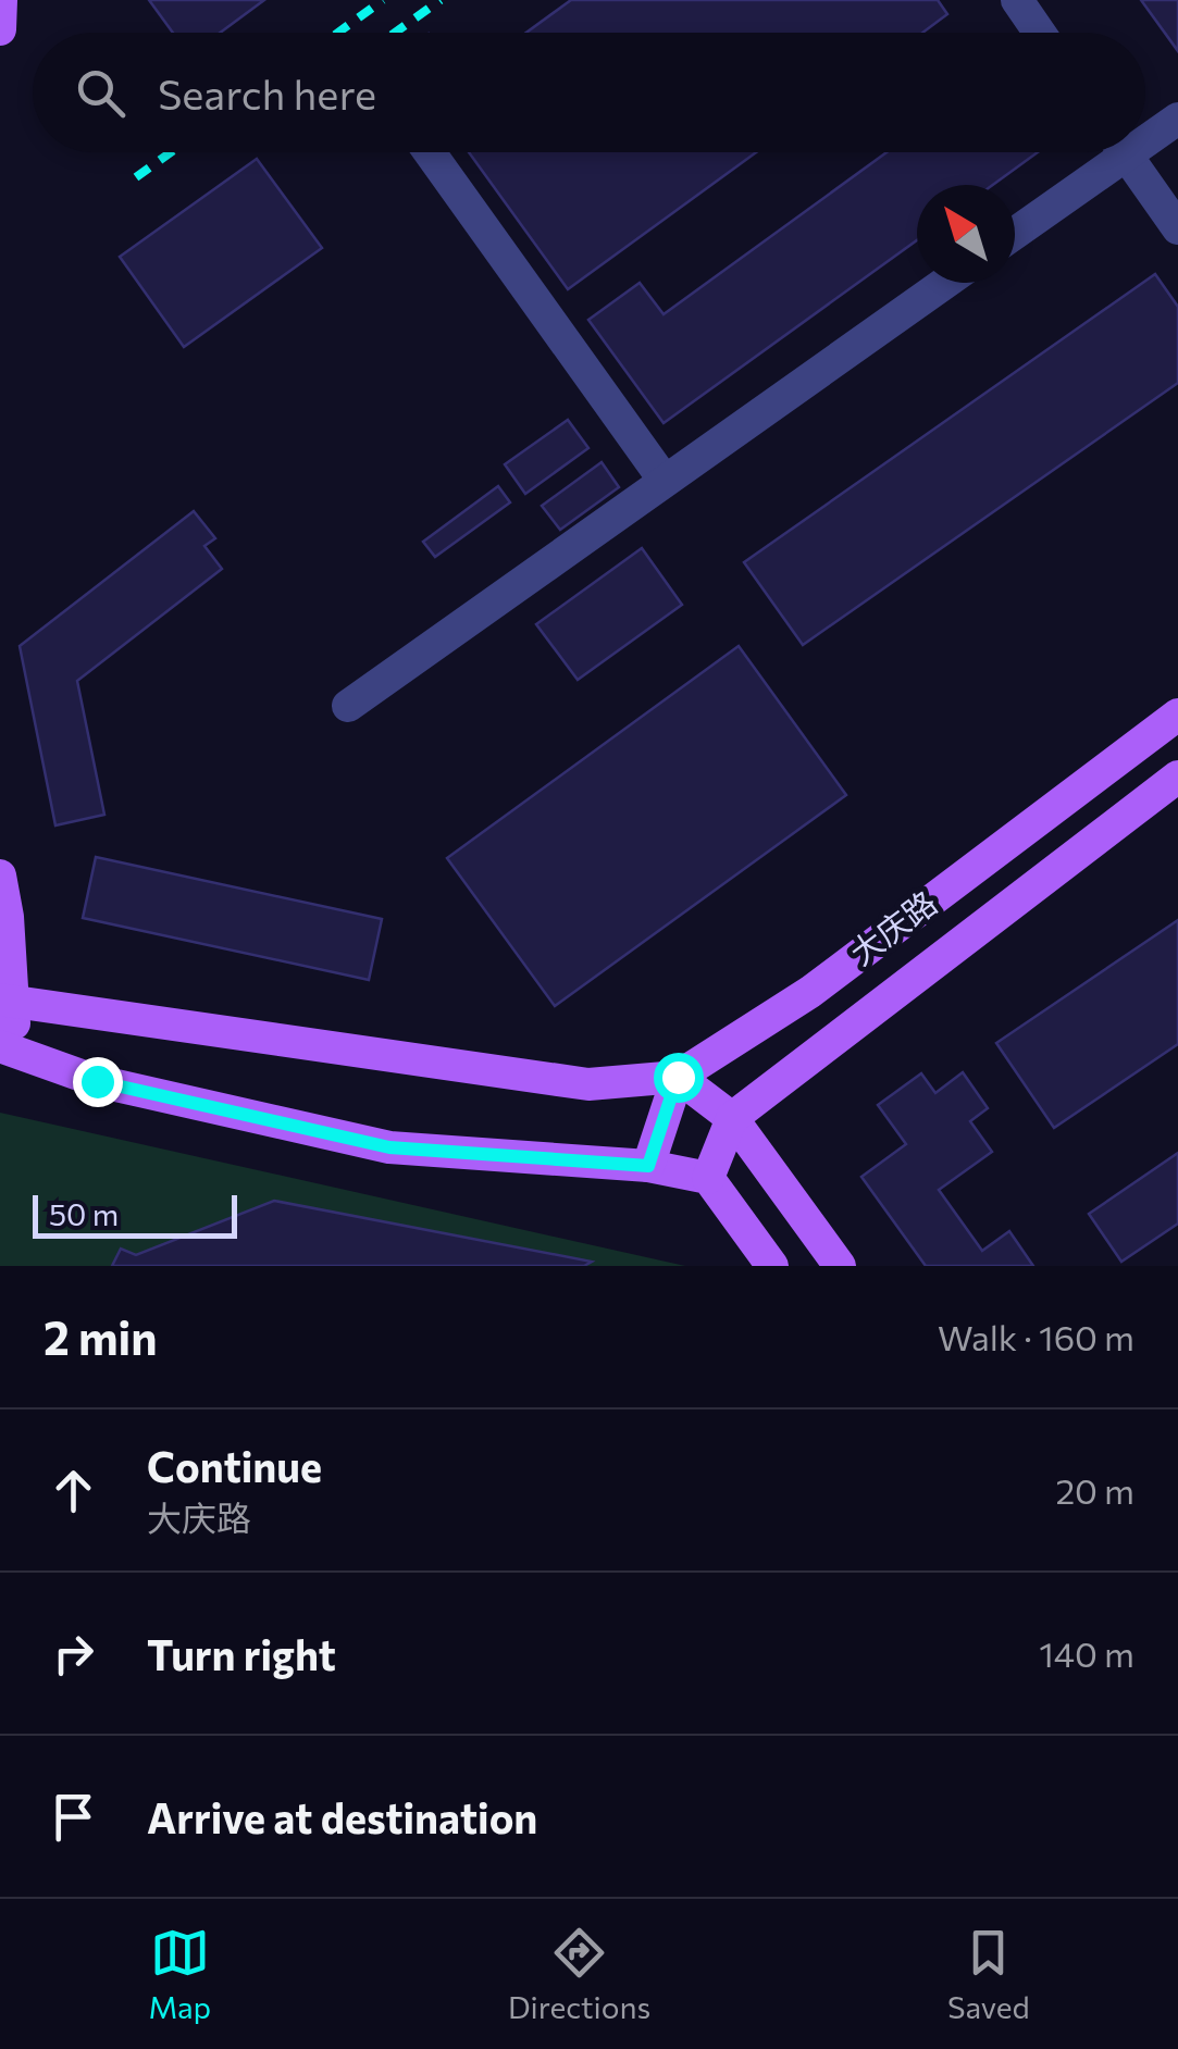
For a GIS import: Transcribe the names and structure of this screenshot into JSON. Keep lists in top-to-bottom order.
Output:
{
  "streets": {
    "main road": ["大庆路"]
  },
  "scale_bar": "50 m",
  "north": "top left",
  "page": {
    "search": "Search here",
    "scale": "50 m",
    "heading": ["2 min", "Walk · 160 m"],
    "list": [
      ["Continue", "大庆路", "20 m"],
      ["Turn right", "140 m"],
      "Arrive at destination"
    ],
    "nav": ["Map", "Directions", "Saved"]
  }
}
